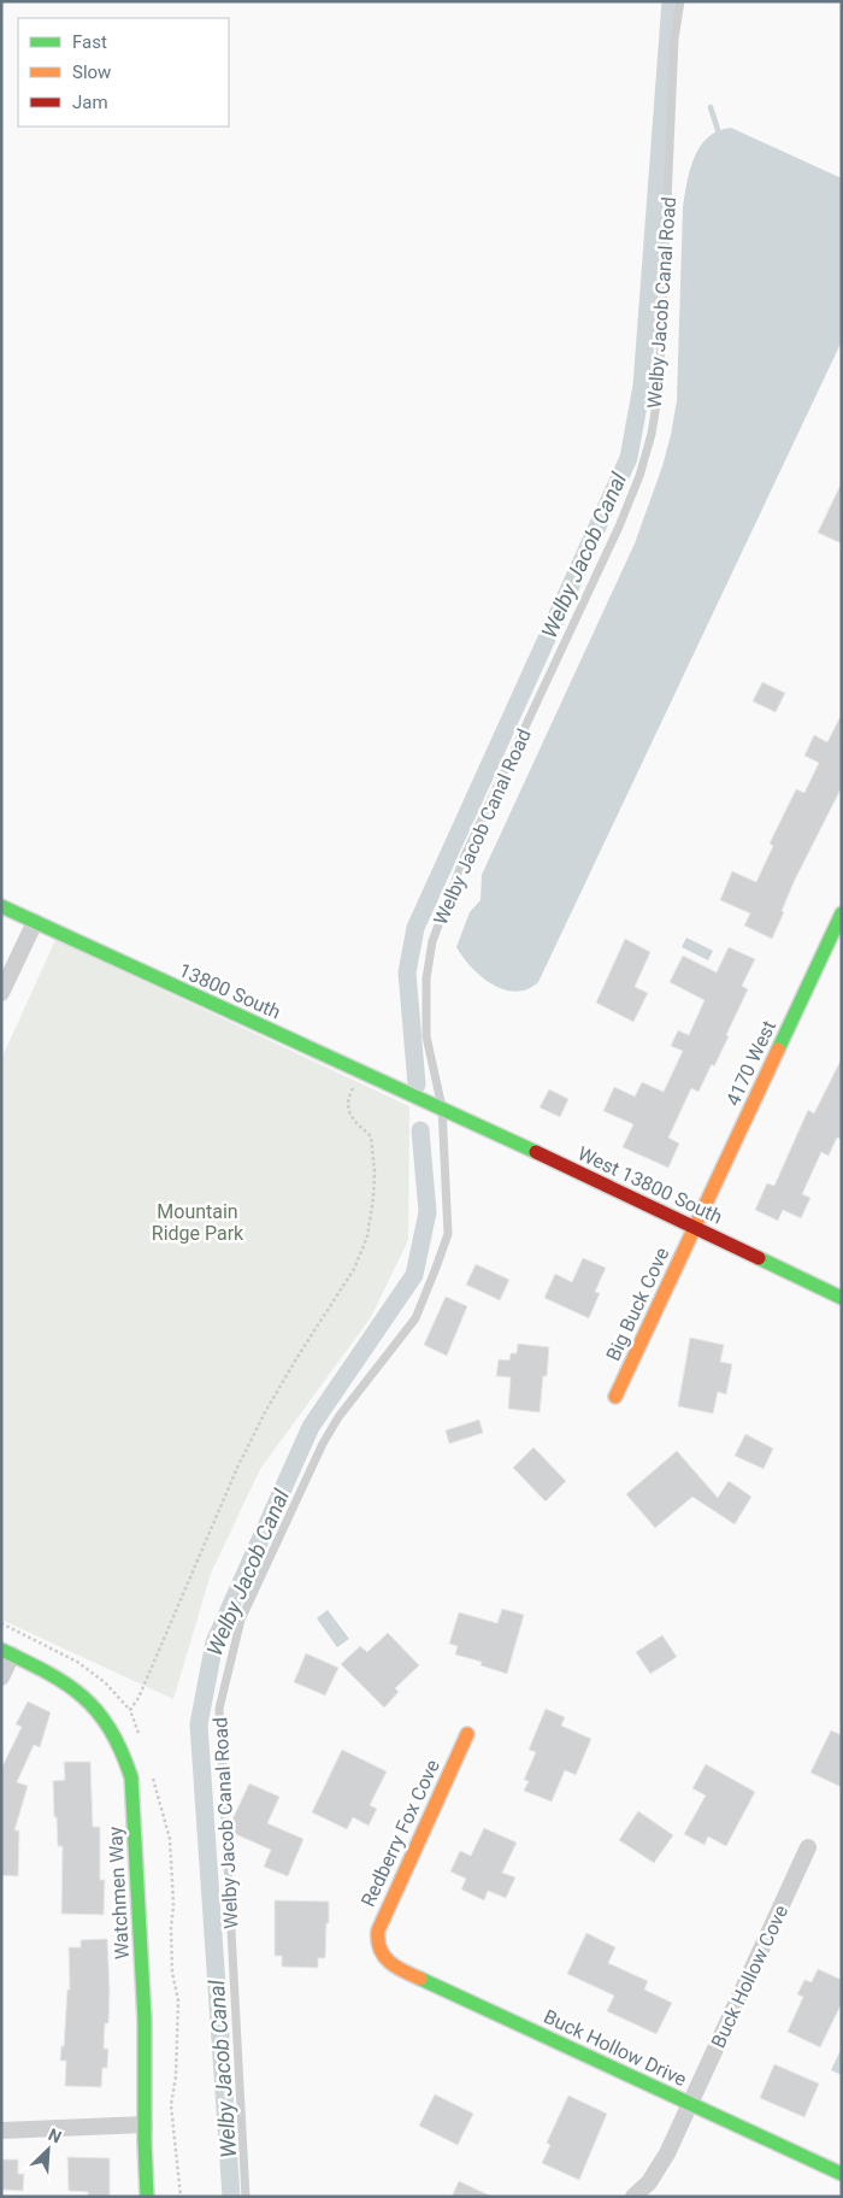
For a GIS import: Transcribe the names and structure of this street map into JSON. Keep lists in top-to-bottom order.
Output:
{
  "streets": {
    "street": [
      "13800 South",
      "4170 West",
      "West 13800 South",
      "Big Buck Cove",
      "Redberry Fox Cove",
      "Watchmen Way",
      "Buck Hollow Cove",
      "Buck Hollow Drive"
    ],
    "lane": ["Welby Jacob Canal Road"]
  },
  "crossings": [
    ["Welby Jacob Canal Road", "13800 South"],
    ["Welby Jacob Canal Road", "West 13800 South"],
    ["13800 South", "West 13800 South"],
    ["4170 West", "West 13800 South"],
    ["4170 West", "Big Buck Cove"],
    ["West 13800 South", "Big Buck Cove"],
    ["Redberry Fox Cove", "Buck Hollow Drive"],
    ["Buck Hollow Cove", "Buck Hollow Drive"]
  ],
  "water": ["Welby Jacob Canal"],
  "parks": ["Mountain Ridge Park"],
  "legend": ["Fast", "Slow", "Jam"],
  "north": "top right"
}
